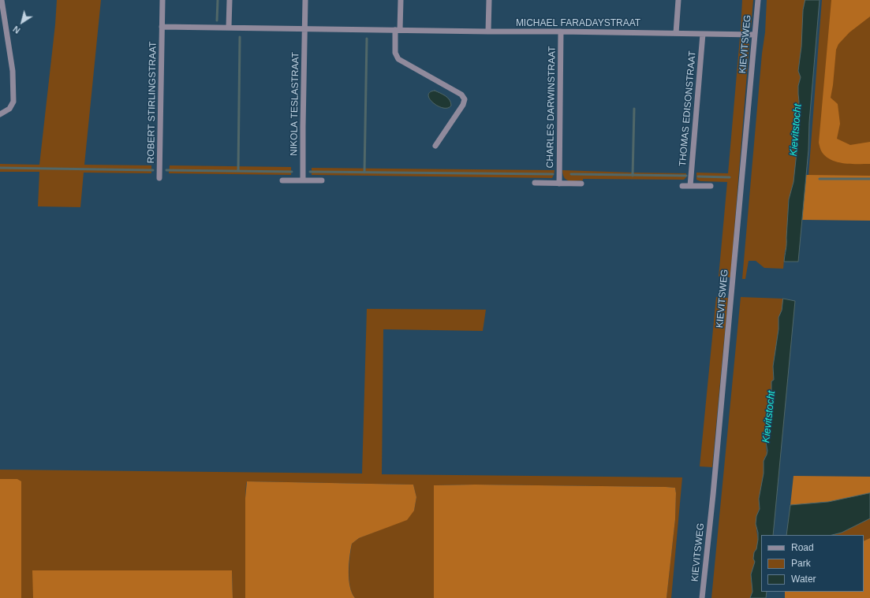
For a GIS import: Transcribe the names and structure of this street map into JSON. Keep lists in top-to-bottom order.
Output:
{
  "streets": {
    "street": [
      "MICHAEL FARADAYSTRAAT",
      "KIEVITSWEG",
      "ROBERT STIRLINGSTRAAT",
      "NIKOLA TESLASTRAAT",
      "CHARLES DARWINSTRAAT",
      "THOMAS EDISONSTRAAT"
    ]
  },
  "crossings": [
    ["MICHAEL FARADAYSTRAAT", "KIEVITSWEG"],
    ["MICHAEL FARADAYSTRAAT", "ROBERT STIRLINGSTRAAT"],
    ["MICHAEL FARADAYSTRAAT", "NIKOLA TESLASTRAAT"],
    ["MICHAEL FARADAYSTRAAT", "CHARLES DARWINSTRAAT"],
    ["MICHAEL FARADAYSTRAAT", "THOMAS EDISONSTRAAT"]
  ],
  "water": ["Kievitstocht"],
  "legend": ["Road", "Park", "Water"],
  "north": "bottom left"
}
